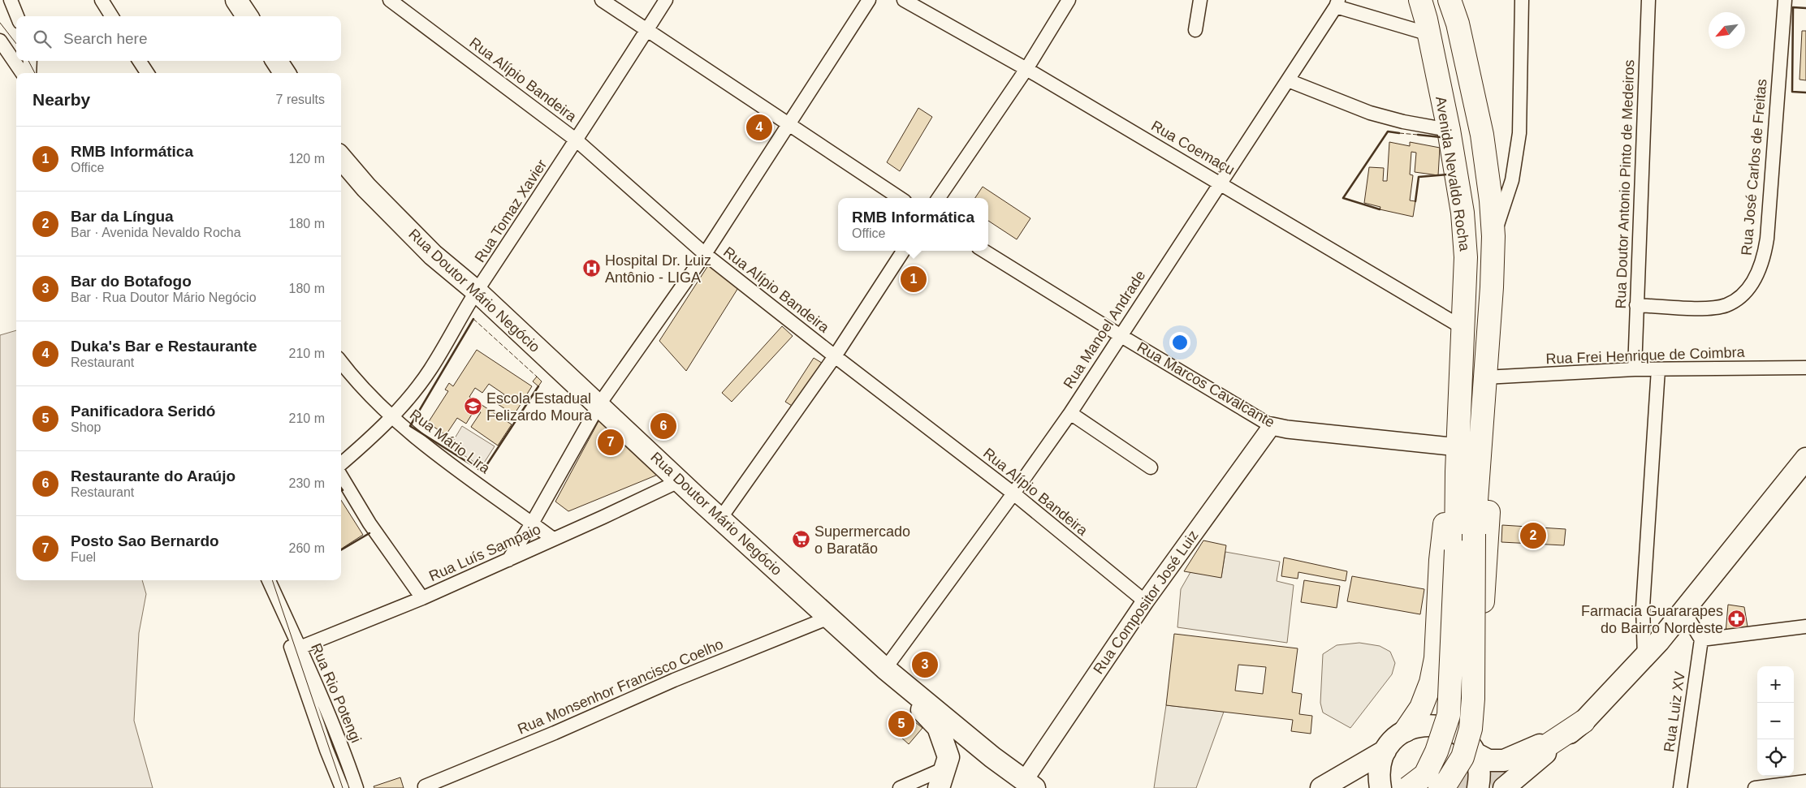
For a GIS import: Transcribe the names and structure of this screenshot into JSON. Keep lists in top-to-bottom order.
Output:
{
  "streets": {
    "highway": ["Avenida Nevaldo Rocha"],
    "main road": ["Rua Doutor Mário Negócio"],
    "street": [
      "Rua Alípio Bandeira",
      "Rua Coemaçu",
      "Rua José Carlos de Freitas",
      "Rua Doutor Antonio Pinto de Medeiros",
      "Rua Tomaz Xavier",
      "Rua Manoel Andrade",
      "Rua Frei Henrique de Coimbra",
      "Rua Marcos Cavalcante",
      "Rua Mário Lira",
      "Rua Luís Sampaio",
      "Rua Compositor José Luiz",
      "Rua Monsenhor Francisco Coelho",
      "Rua Rio Potengi",
      "Rua Luiz XV"
    ]
  },
  "crossings": [
    ["Rua Alípio Bandeira", "Rua Tomaz Xavier"],
    ["Rua Alípio Bandeira", "Rua Manoel Andrade"],
    ["Rua Alípio Bandeira", "Rua Compositor José Luiz"],
    ["Rua Coemaçu", "Avenida Nevaldo Rocha"],
    ["Rua Coemaçu", "Rua Manoel Andrade"],
    ["Rua José Carlos de Freitas", "Rua Doutor Antonio Pinto de Medeiros"],
    ["Avenida Nevaldo Rocha", "Rua Frei Henrique de Coimbra"],
    ["Avenida Nevaldo Rocha", "Rua Marcos Cavalcante"],
    ["Rua Doutor Antonio Pinto de Medeiros", "Rua Frei Henrique de Coimbra"],
    ["Rua Tomaz Xavier", "Rua Doutor Mário Negócio"],
    ["Rua Tomaz Xavier", "Rua Mário Lira"],
    ["Rua Doutor Mário Negócio", "Rua Manoel Andrade"],
    ["Rua Doutor Mário Negócio", "Rua Luís Sampaio"],
    ["Rua Doutor Mário Negócio", "Rua Compositor José Luiz"],
    ["Rua Doutor Mário Negócio", "Rua Monsenhor Francisco Coelho"],
    ["Rua Manoel Andrade", "Rua Marcos Cavalcante"],
    ["Rua Marcos Cavalcante", "Rua Compositor José Luiz"],
    ["Rua Mário Lira", "Rua Luís Sampaio"],
    ["Rua Luís Sampaio", "Rua Rio Potengi"]
  ],
  "places": {
    "hospital": ["Hospital Dr. Luiz Antônio - LIGA"],
    "school or university": ["Escola Estadual Felizardo Moura"],
    "supermarket": ["Supermercado o Baratão"],
    "pharmacy": ["Farmacia Guararapes do Bairro Nordeste"]
  },
  "north": "bottom left",
  "page": {
    "search": "Search here",
    "heading": ["Nearby", "7 results"],
    "pins": [
      "4",
      "1",
      "6",
      "7",
      "2",
      "3",
      "5"
    ],
    "list": [
      {
        "mark": "1",
        "name": "RMB Informática",
        "note": "Office",
        "value": "120 m"
      },
      {
        "mark": "2",
        "name": "Bar da Língua",
        "note": "Bar · Avenida Nevaldo Rocha",
        "value": "180 m"
      },
      {
        "mark": "3",
        "name": "Bar do Botafogo",
        "note": "Bar · Rua Doutor Mário Negócio",
        "value": "180 m"
      },
      {
        "mark": "4",
        "name": "Duka's Bar e Restaurante",
        "note": "Restaurant",
        "value": "210 m"
      },
      {
        "mark": "5",
        "name": "Panificadora Seridó",
        "note": "Shop",
        "value": "210 m"
      },
      {
        "mark": "6",
        "name": "Restaurante do Araújo",
        "note": "Restaurant",
        "value": "230 m"
      },
      {
        "mark": "7",
        "name": "Posto Sao Bernardo",
        "note": "Fuel",
        "value": "260 m"
      }
    ],
    "popup": ["RMB Informática", "Office"],
    "map_buttons": ["+", "−"]
  }
}
